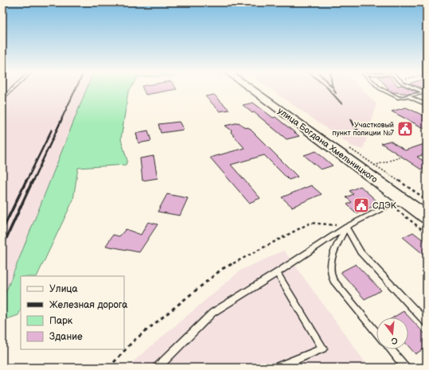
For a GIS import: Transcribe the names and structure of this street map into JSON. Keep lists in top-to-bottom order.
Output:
{
  "streets": {
    "main road": ["улица Богдана Хмельницкого"]
  },
  "places": {
    "public building": ["Участковый пункт полиции №7", "СДЭК"]
  },
  "legend": [
    "Улица",
    "Железная дорога",
    "Парк",
    "Здание"
  ],
  "north": "bottom"
}
